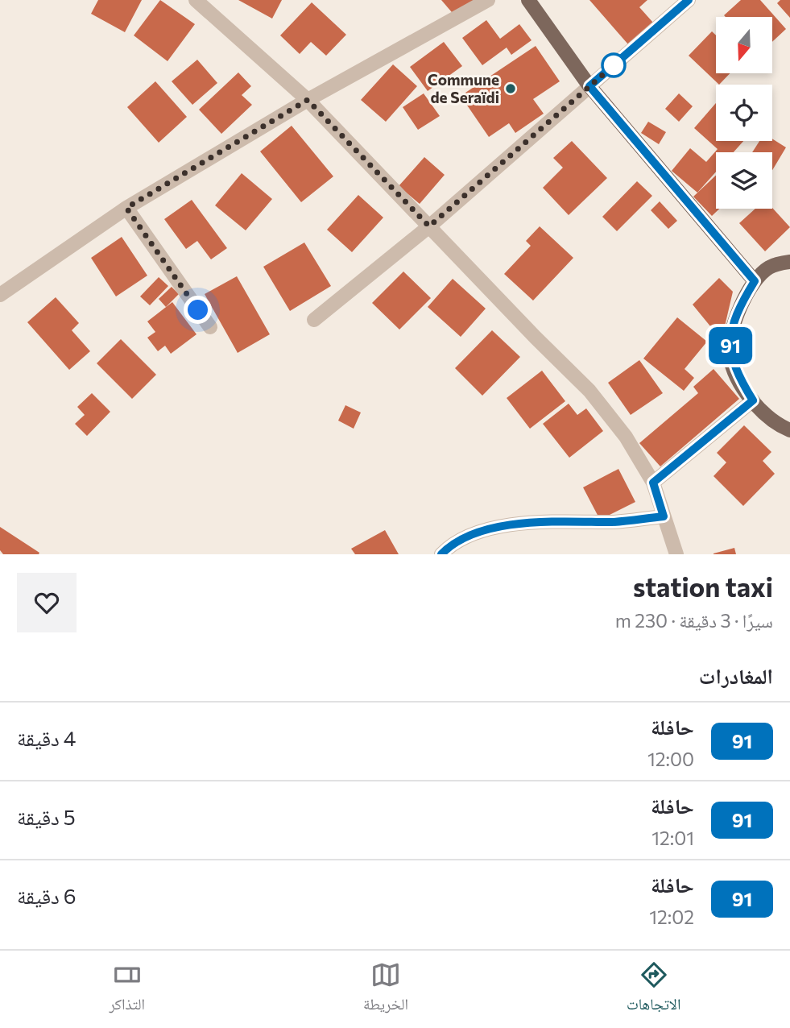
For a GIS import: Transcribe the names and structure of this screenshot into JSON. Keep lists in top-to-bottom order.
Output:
{
  "places": ["Commune de Seraïdi"],
  "lines": ["bus line 91"],
  "north": "bottom",
  "page": {
    "on_map": "91",
    "heading": [
      ["station taxi", "سيرًا · 3 دقيقة · 230 m"],
      "المغادرات"
    ],
    "list": [
      {
        "mark": "91",
        "name": "حافلة",
        "note": "12:00",
        "value": "4 دقيقة"
      },
      {
        "mark": "91",
        "name": "حافلة",
        "note": "12:01",
        "value": "5 دقيقة"
      },
      {
        "mark": "91",
        "name": "حافلة",
        "note": "12:02",
        "value": "6 دقيقة"
      }
    ],
    "tabs": ["الاتجاهات", "الخريطة", "التذاكر"]
  }
}
